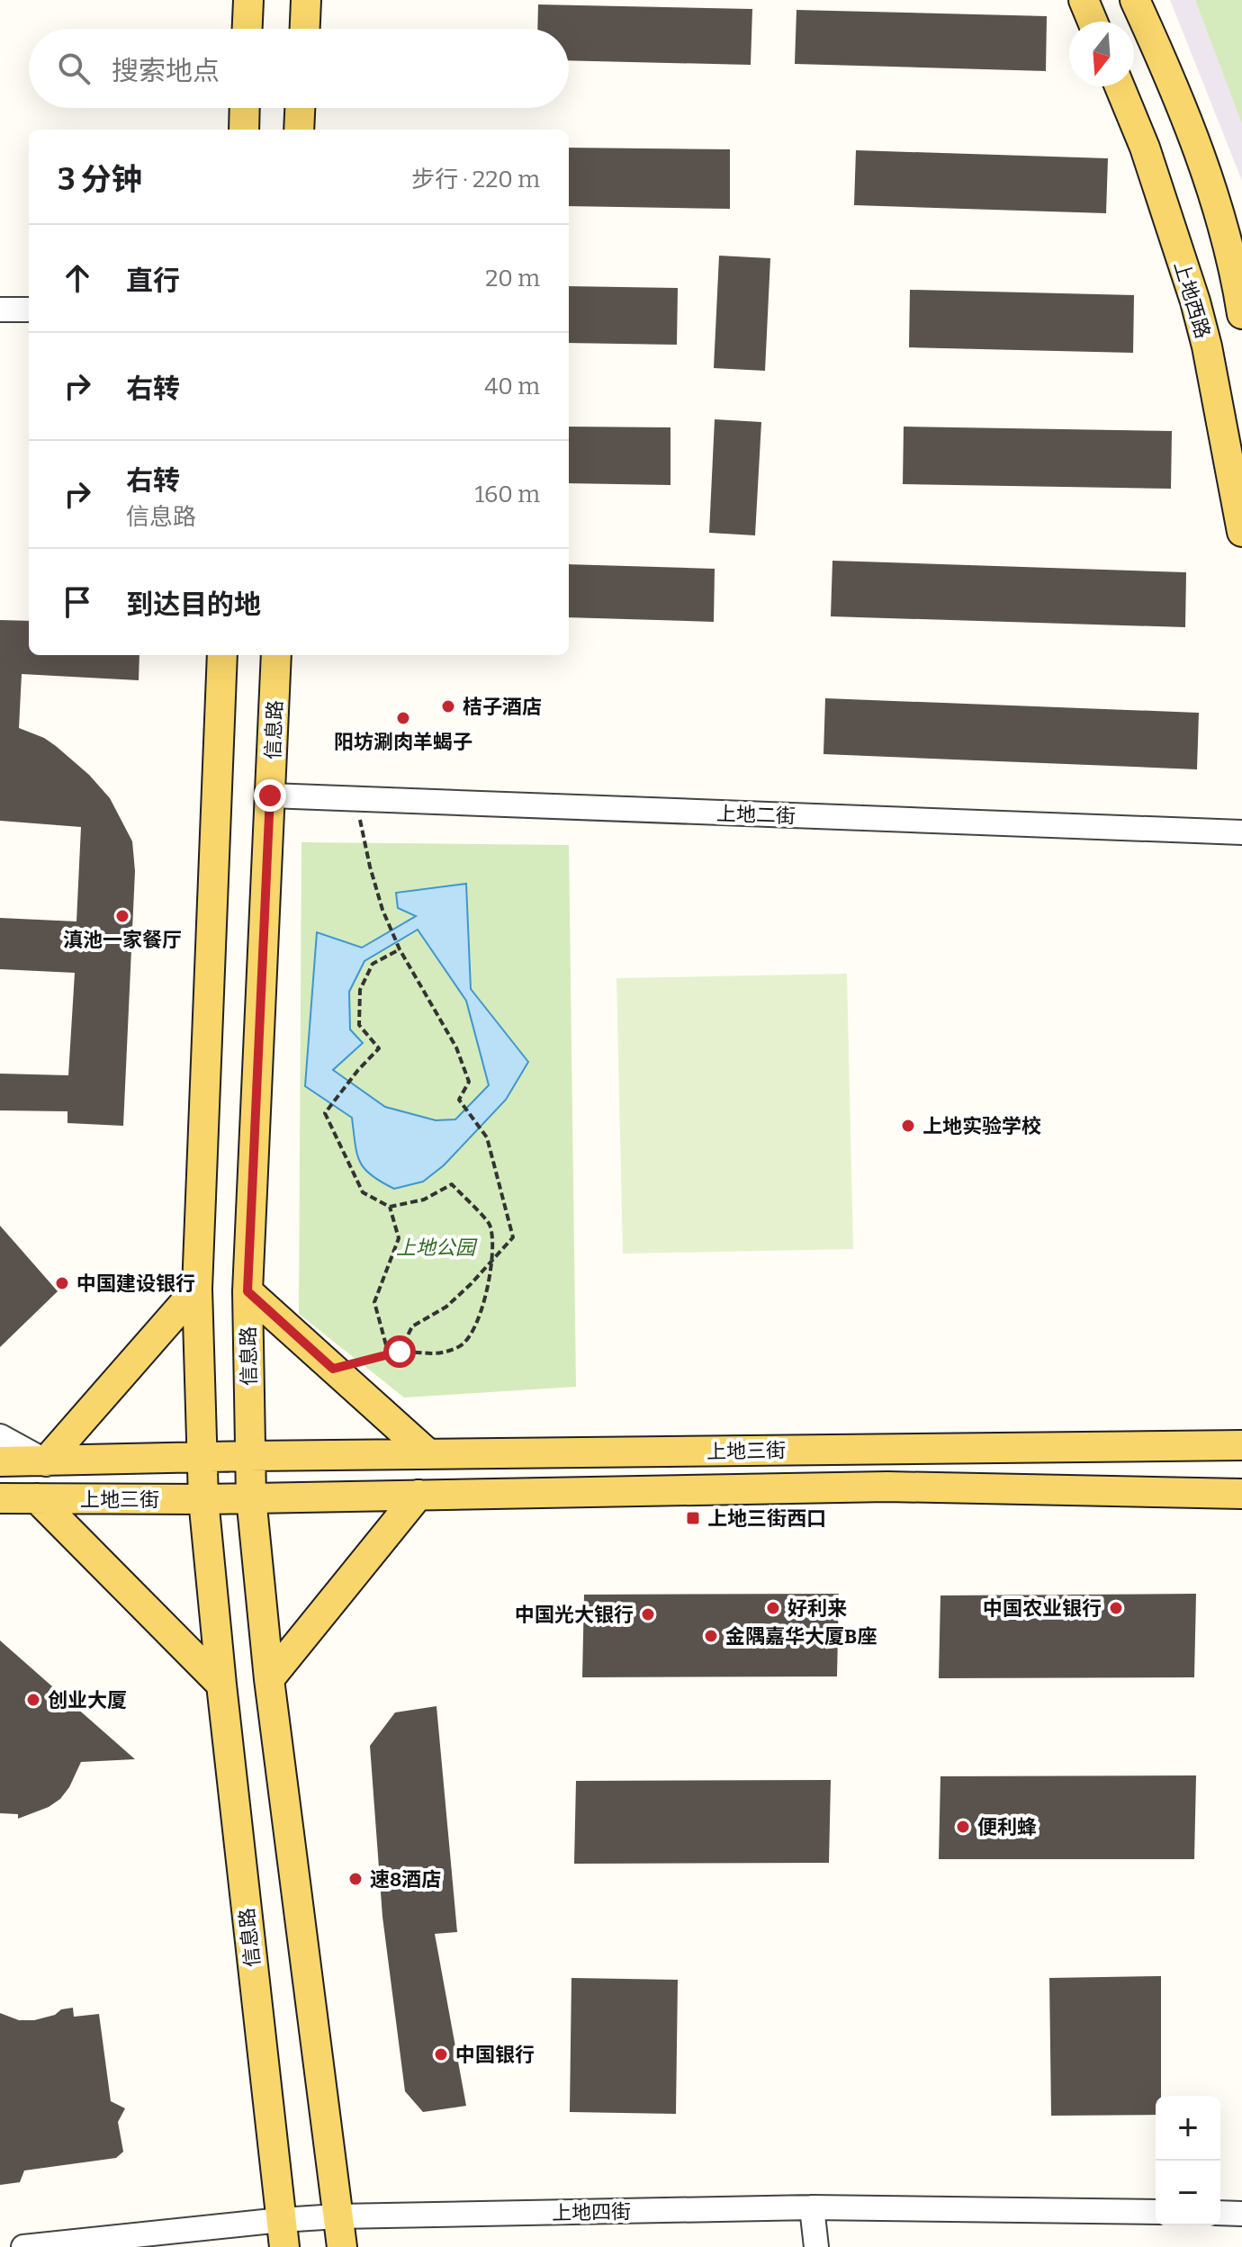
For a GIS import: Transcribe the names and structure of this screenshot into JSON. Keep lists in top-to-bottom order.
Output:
{
  "streets": {
    "main road": ["上地西路", "信息路", "上地三街"],
    "street": ["上地二街", "上地四街"]
  },
  "crossings": [
    ["信息路", "上地二街"],
    ["信息路", "上地三街"],
    ["信息路", "上地四街"]
  ],
  "parks": ["上地公园"],
  "places": {
    "other": [
      "桔子酒店",
      "阳坊涮肉羊蝎子",
      "滇池一家餐厅",
      "上地实验学校",
      "中国建设银行",
      "好利来",
      "中国农业银行",
      "中国光大银行",
      "金隅嘉华大厦B座",
      "创业大厦",
      "便利蜂",
      "速8酒店",
      "中国银行"
    ],
    "transit": ["上地三街西口"]
  },
  "north": "bottom",
  "page": {
    "search": "搜索地点",
    "heading": ["3 分钟", "步行 · 220 m"],
    "list": [
      ["直行", "20 m"],
      ["右转", "40 m"],
      ["右转", "信息路", "160 m"],
      "到达目的地"
    ],
    "map_buttons": ["+", "−"]
  }
}
